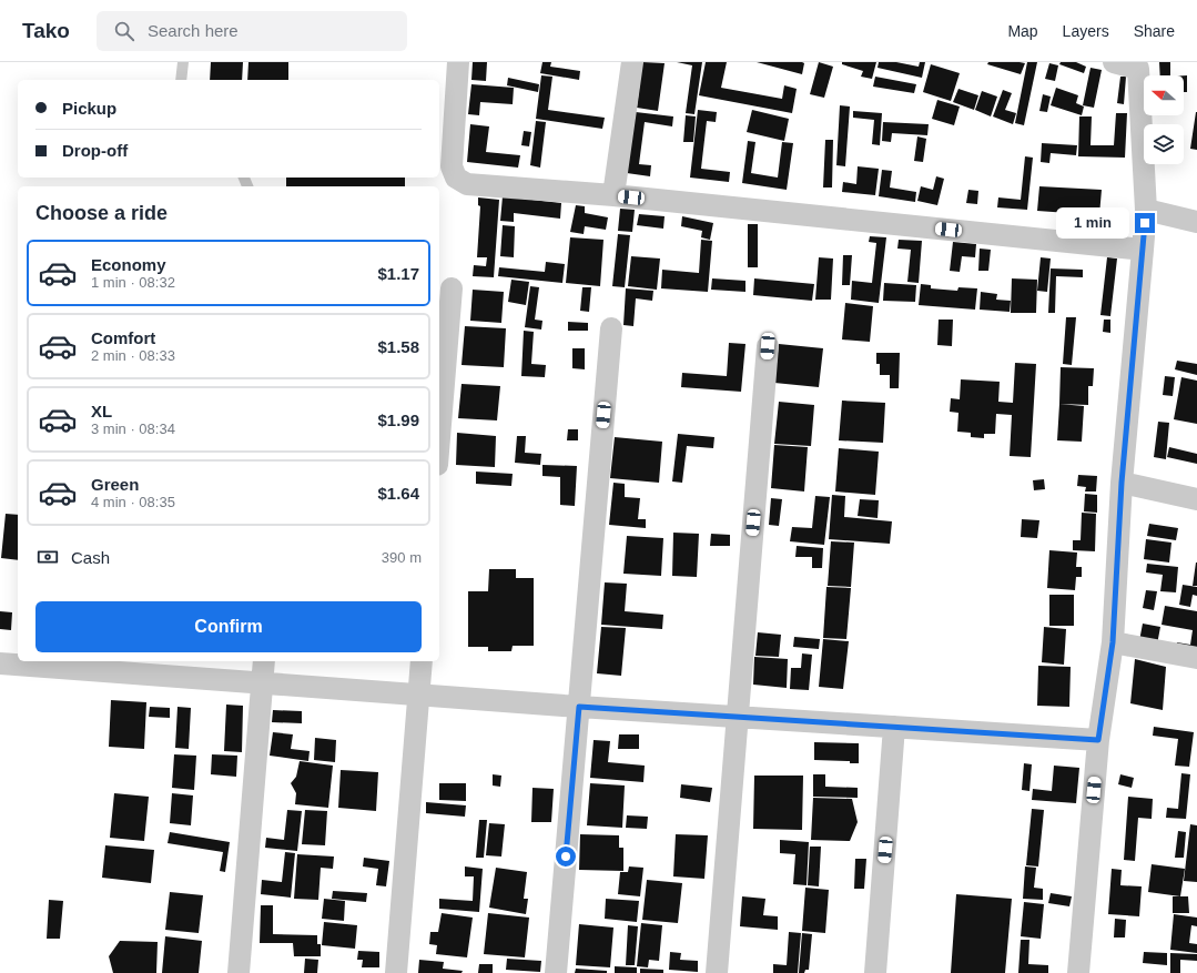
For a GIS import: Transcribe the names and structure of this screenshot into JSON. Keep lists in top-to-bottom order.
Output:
{
  "north": "left",
  "page": {
    "header": "Tako",
    "search": "Search here",
    "nav": ["Map", "Layers", "Share"],
    "banner": ["Pickup", "Drop-off"],
    "heading": "Choose a ride",
    "bubble": "1 min",
    "list": [
      {
        "name": "Economy",
        "note": "1 min · 08:32",
        "value": "$1.17"
      },
      {
        "name": "Comfort",
        "note": "2 min · 08:33",
        "value": "$1.58"
      },
      {
        "name": "XL",
        "note": "3 min · 08:34",
        "value": "$1.99"
      },
      {
        "name": "Green",
        "note": "4 min · 08:35",
        "value": "$1.64"
      }
    ],
    "pay": ["Cash", "390 m"],
    "buttons": "Confirm"
  }
}
